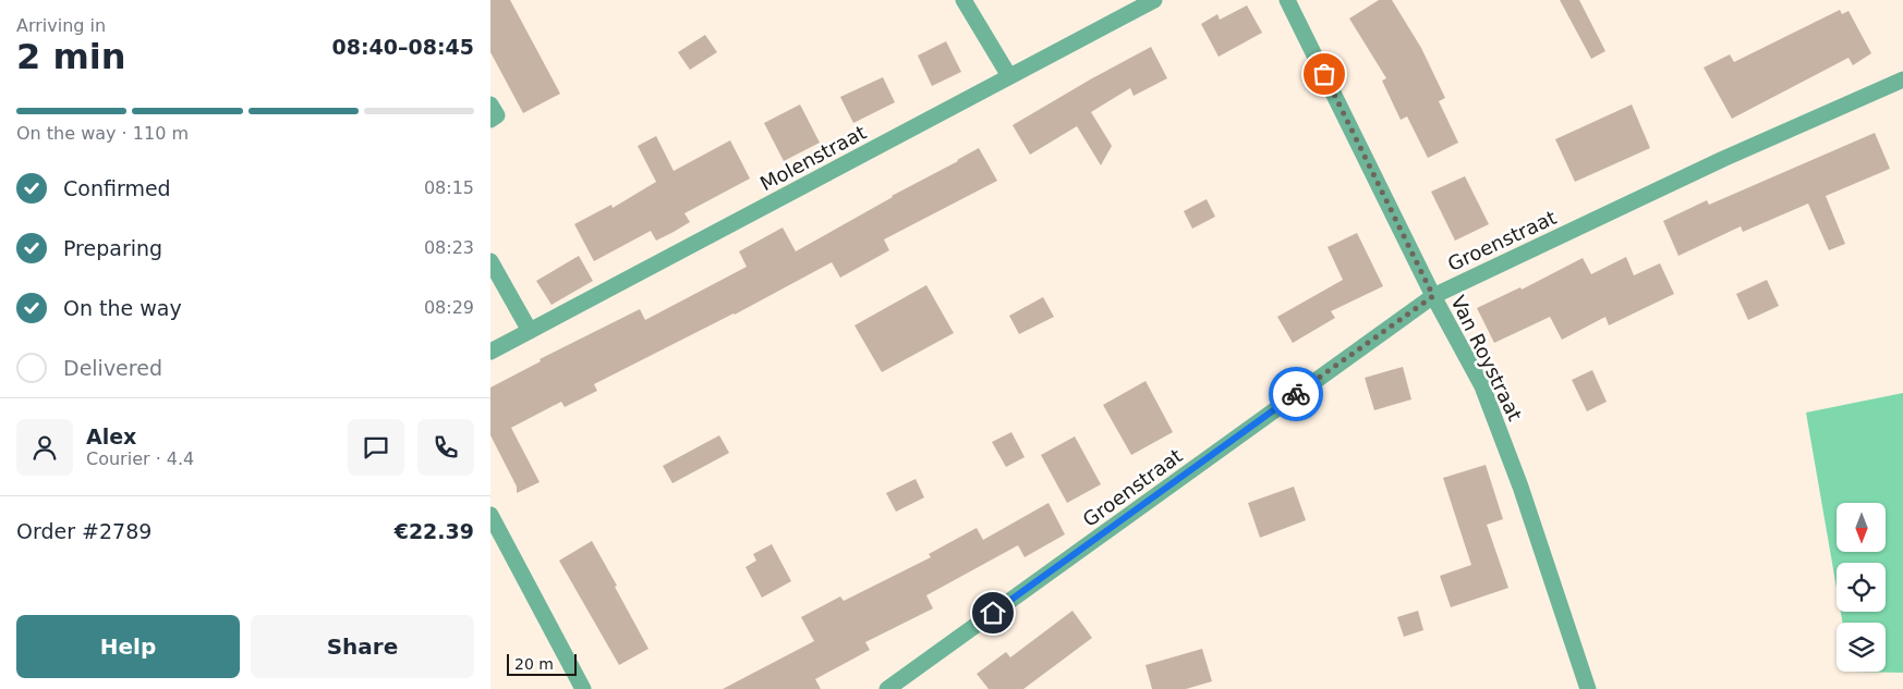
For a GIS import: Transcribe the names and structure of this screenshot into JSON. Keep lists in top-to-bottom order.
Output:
{
  "streets": {
    "street": ["Molenstraat", "Groenstraat", "Van Roystraat"]
  },
  "crossings": [
    ["Groenstraat", "Van Roystraat"]
  ],
  "scale_bar": "20 m",
  "north": "bottom",
  "page": {
    "heading": ["2 min", "Arriving in", "08:40–08:45"],
    "panel": [
      "Alex",
      "Courier · 4.4",
      "Order #2789",
      "€22.39"
    ],
    "bar": "On the way · 110 m",
    "list": [
      ["Confirmed", "08:15"],
      ["Preparing", "08:23"],
      ["On the way", "08:29"],
      "Delivered"
    ],
    "buttons": ["Help", "Share"],
    "scale": "20 m"
  }
}
